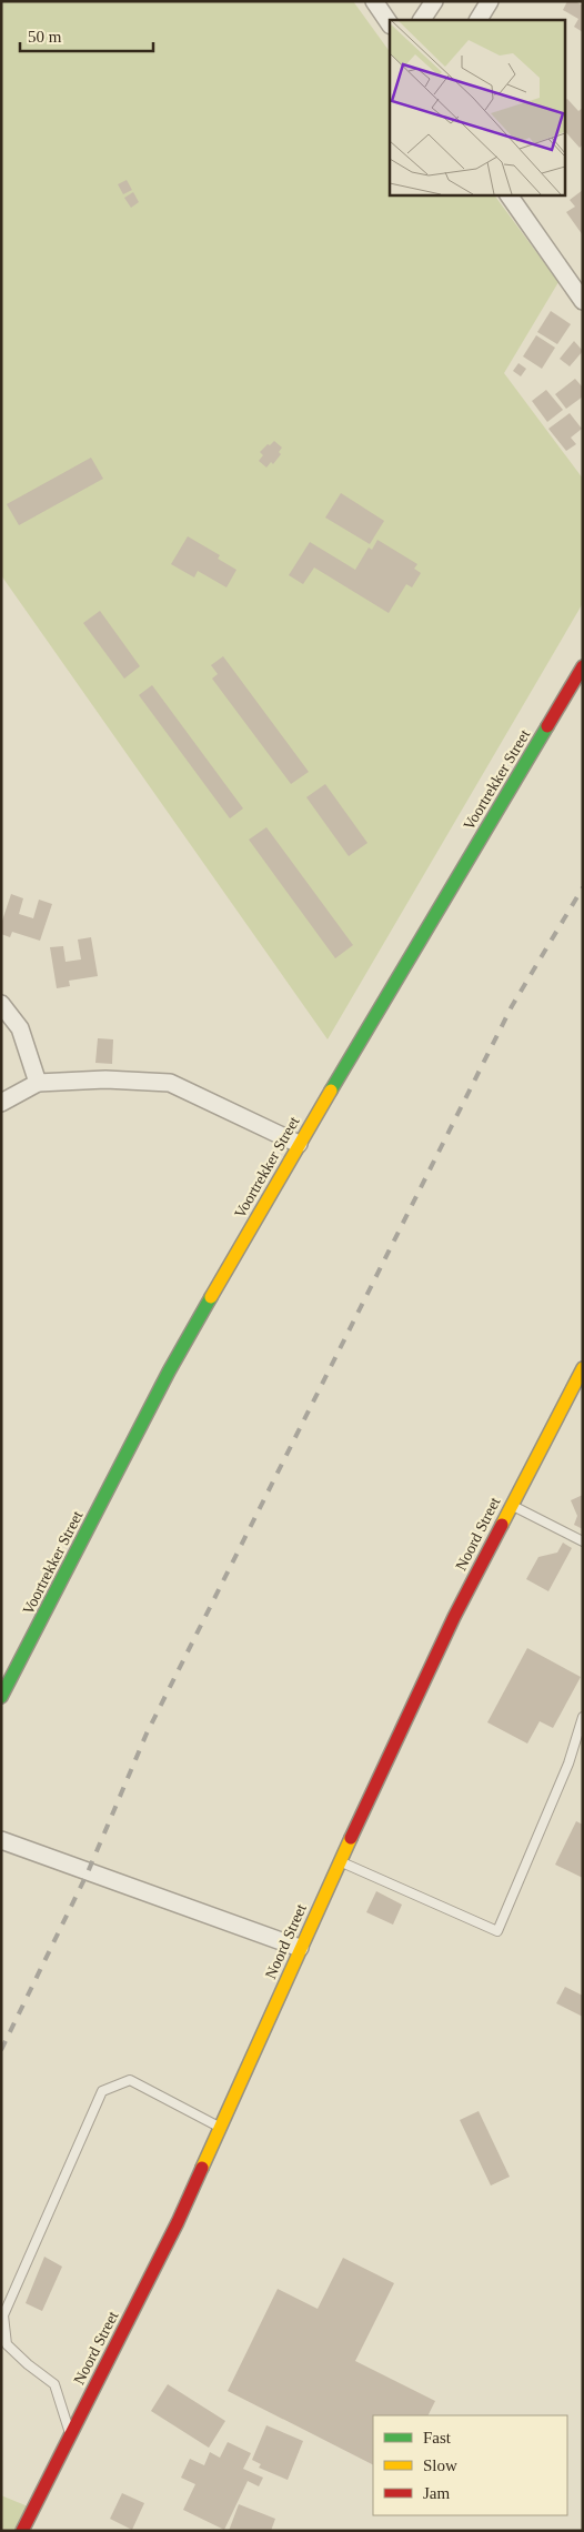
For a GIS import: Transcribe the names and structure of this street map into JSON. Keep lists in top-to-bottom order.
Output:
{
  "streets": {
    "street": ["Voortrekker Street", "Noord Street"]
  },
  "legend": ["Fast", "Slow", "Jam"],
  "scale_bar": "50 m"
}
